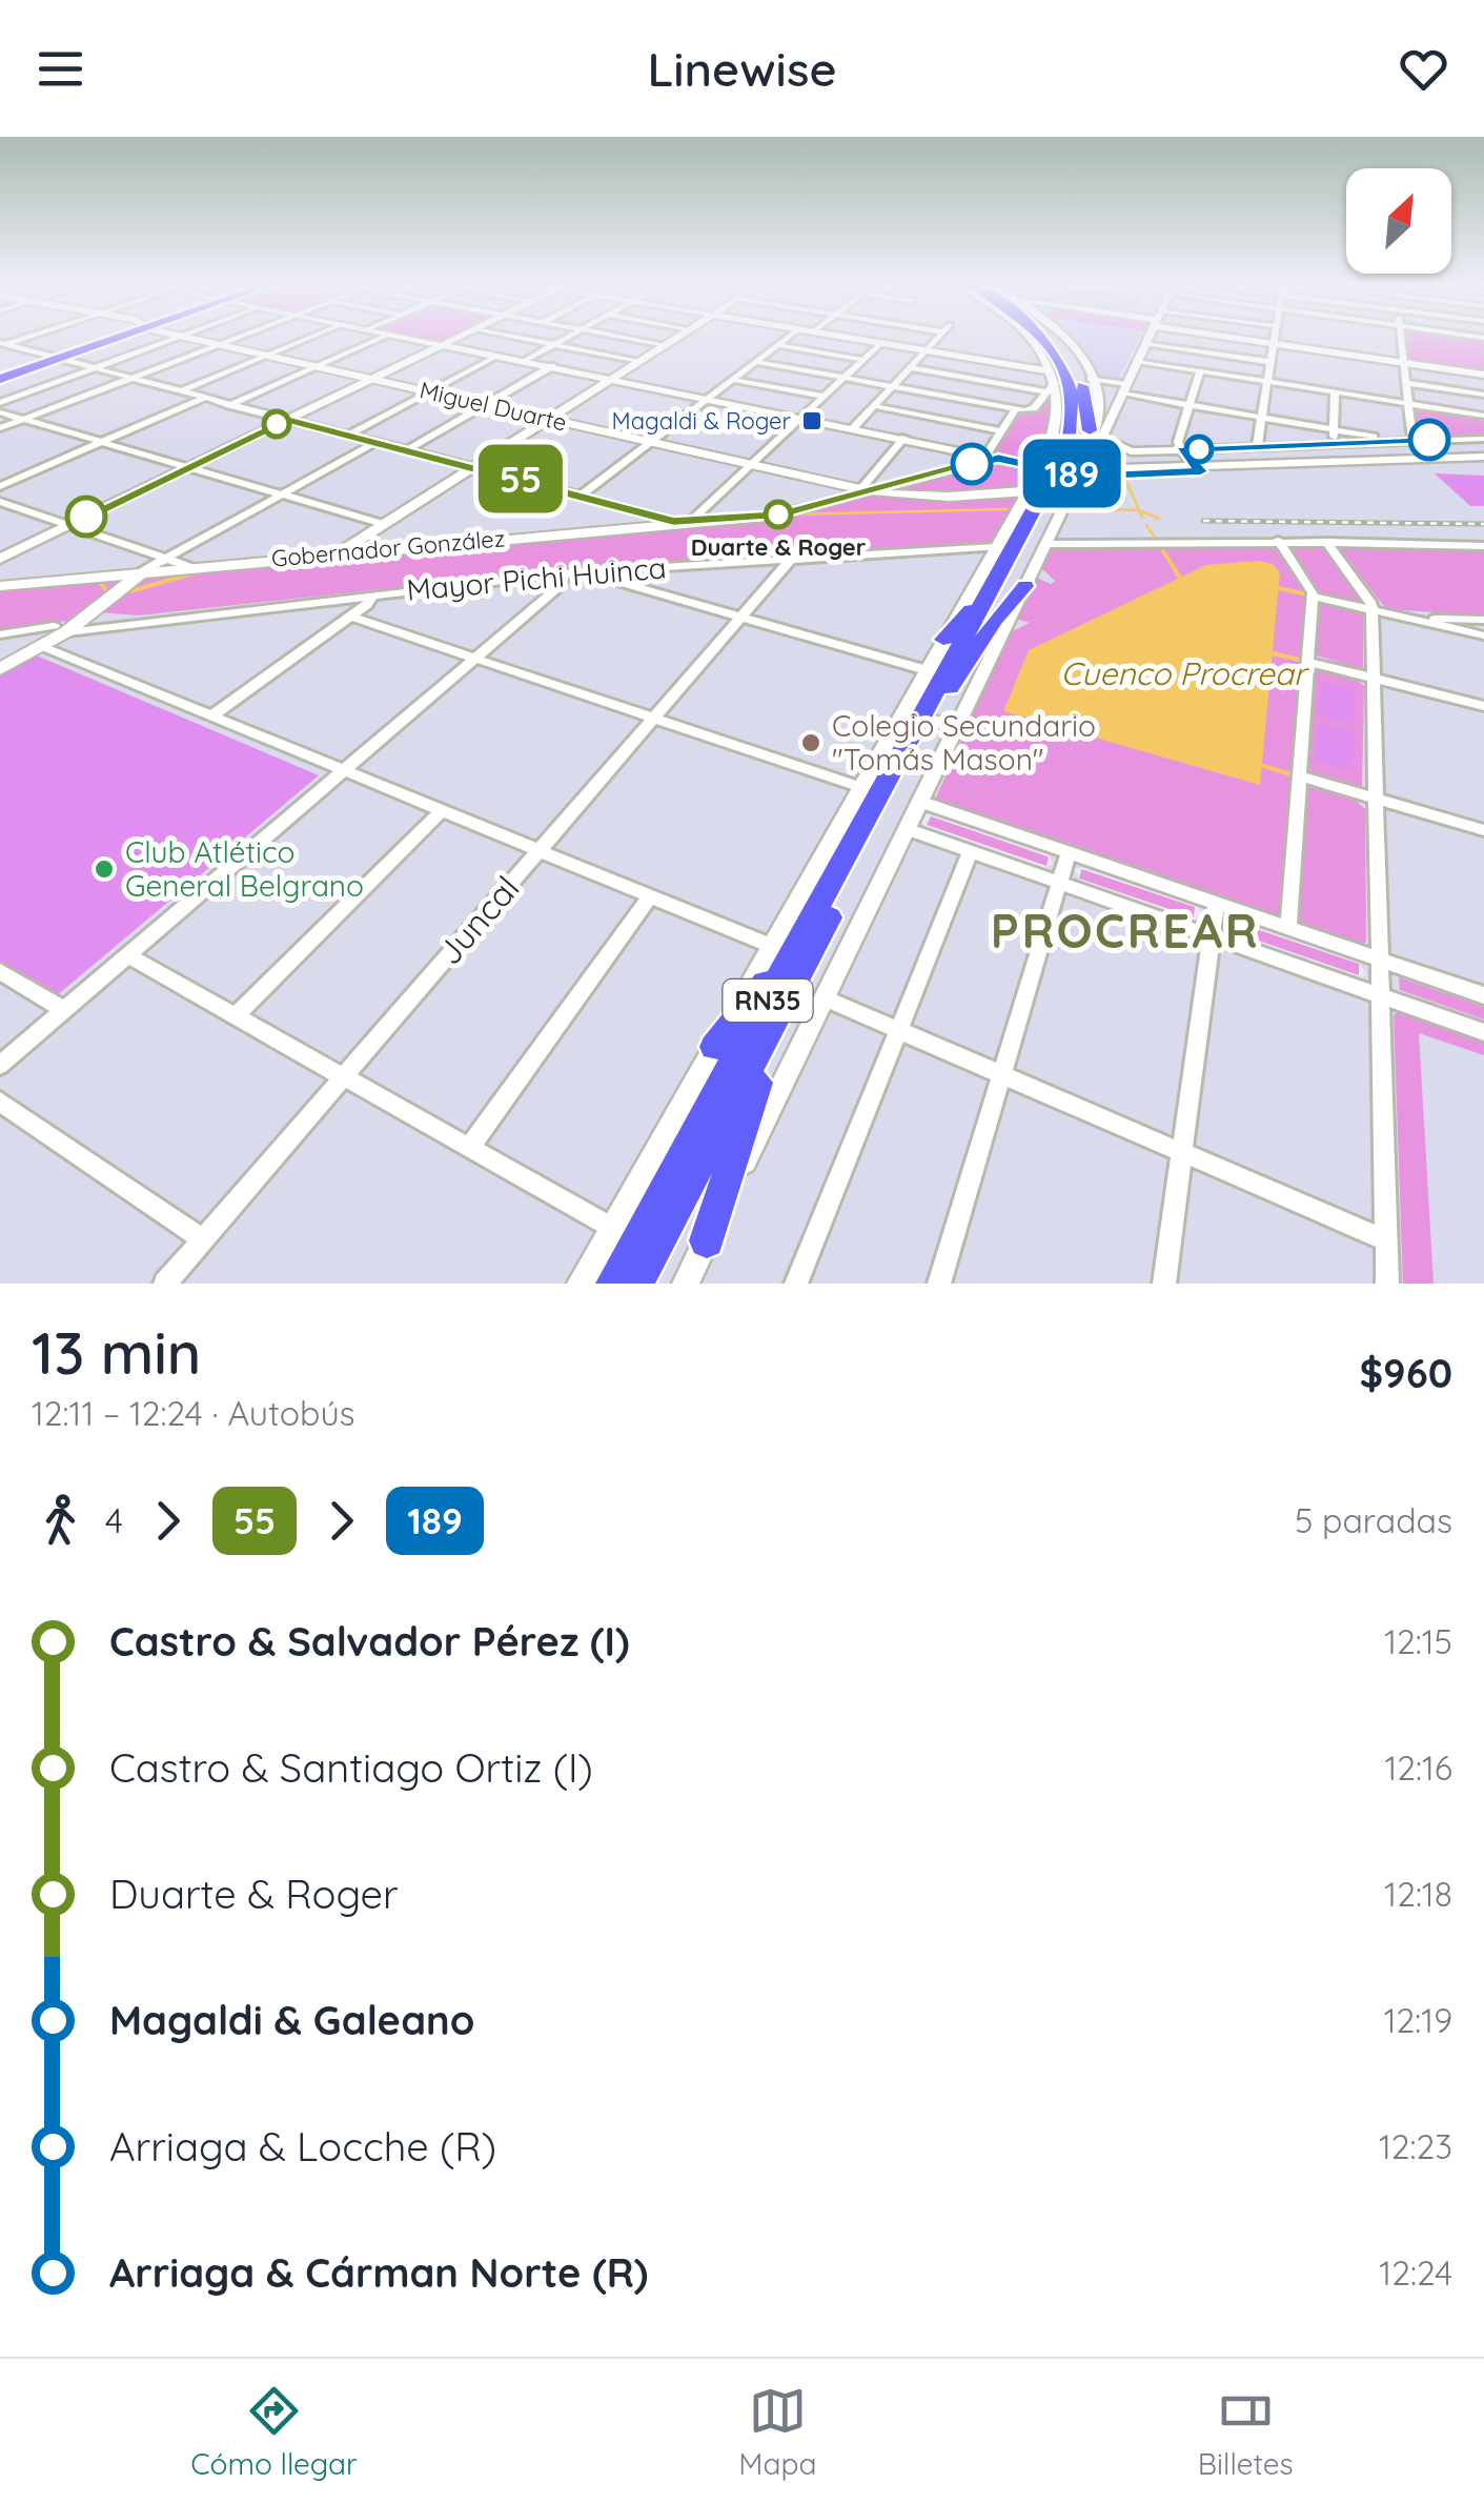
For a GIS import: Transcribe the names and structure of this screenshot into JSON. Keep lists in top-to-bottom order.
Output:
{
  "streets": {
    "highway": ["RN35"],
    "main road": ["Miguel Duarte", "Gobernador González"],
    "street": ["Mayor Pichi Huinca", "Juncal"]
  },
  "crossings": [
    ["Miguel Duarte", "Gobernador González"],
    ["Mayor Pichi Huinca", "Juncal"],
    ["Mayor Pichi Huinca", "RN35"]
  ],
  "districts": ["PROCREAR"],
  "water": ["Cuenco Procrear"],
  "places": {
    "transit": ["Magaldi & Roger"],
    "other": ["Duarte & Roger", "Colegio Secundario \"Tomás Mason\"", "Club Atlético General Belgrano"]
  },
  "lines": ["bus line 55", "bus line 189"],
  "north": "top right",
  "page": {
    "header": "Linewise",
    "on_map": ["55", "189"],
    "heading": ["13 min", "12:11 – 12:24 · Autobús", "$960"],
    "legs": [
      "4",
      "55",
      "189",
      "5 paradas"
    ],
    "list": [
      {
        "name": "Castro & Salvador Pérez (I)",
        "value": "12:15"
      },
      {
        "name": "Castro & Santiago Ortiz (I)",
        "value": "12:16"
      },
      {
        "name": "Duarte & Roger",
        "value": "12:18"
      },
      {
        "name": "Magaldi & Galeano",
        "value": "12:19"
      },
      {
        "name": "Arriaga & Locche (R)",
        "value": "12:23"
      },
      {
        "name": "Arriaga & Cárman Norte (R)",
        "value": "12:24"
      }
    ],
    "tabs": ["Cómo llegar", "Mapa", "Billetes"]
  }
}
